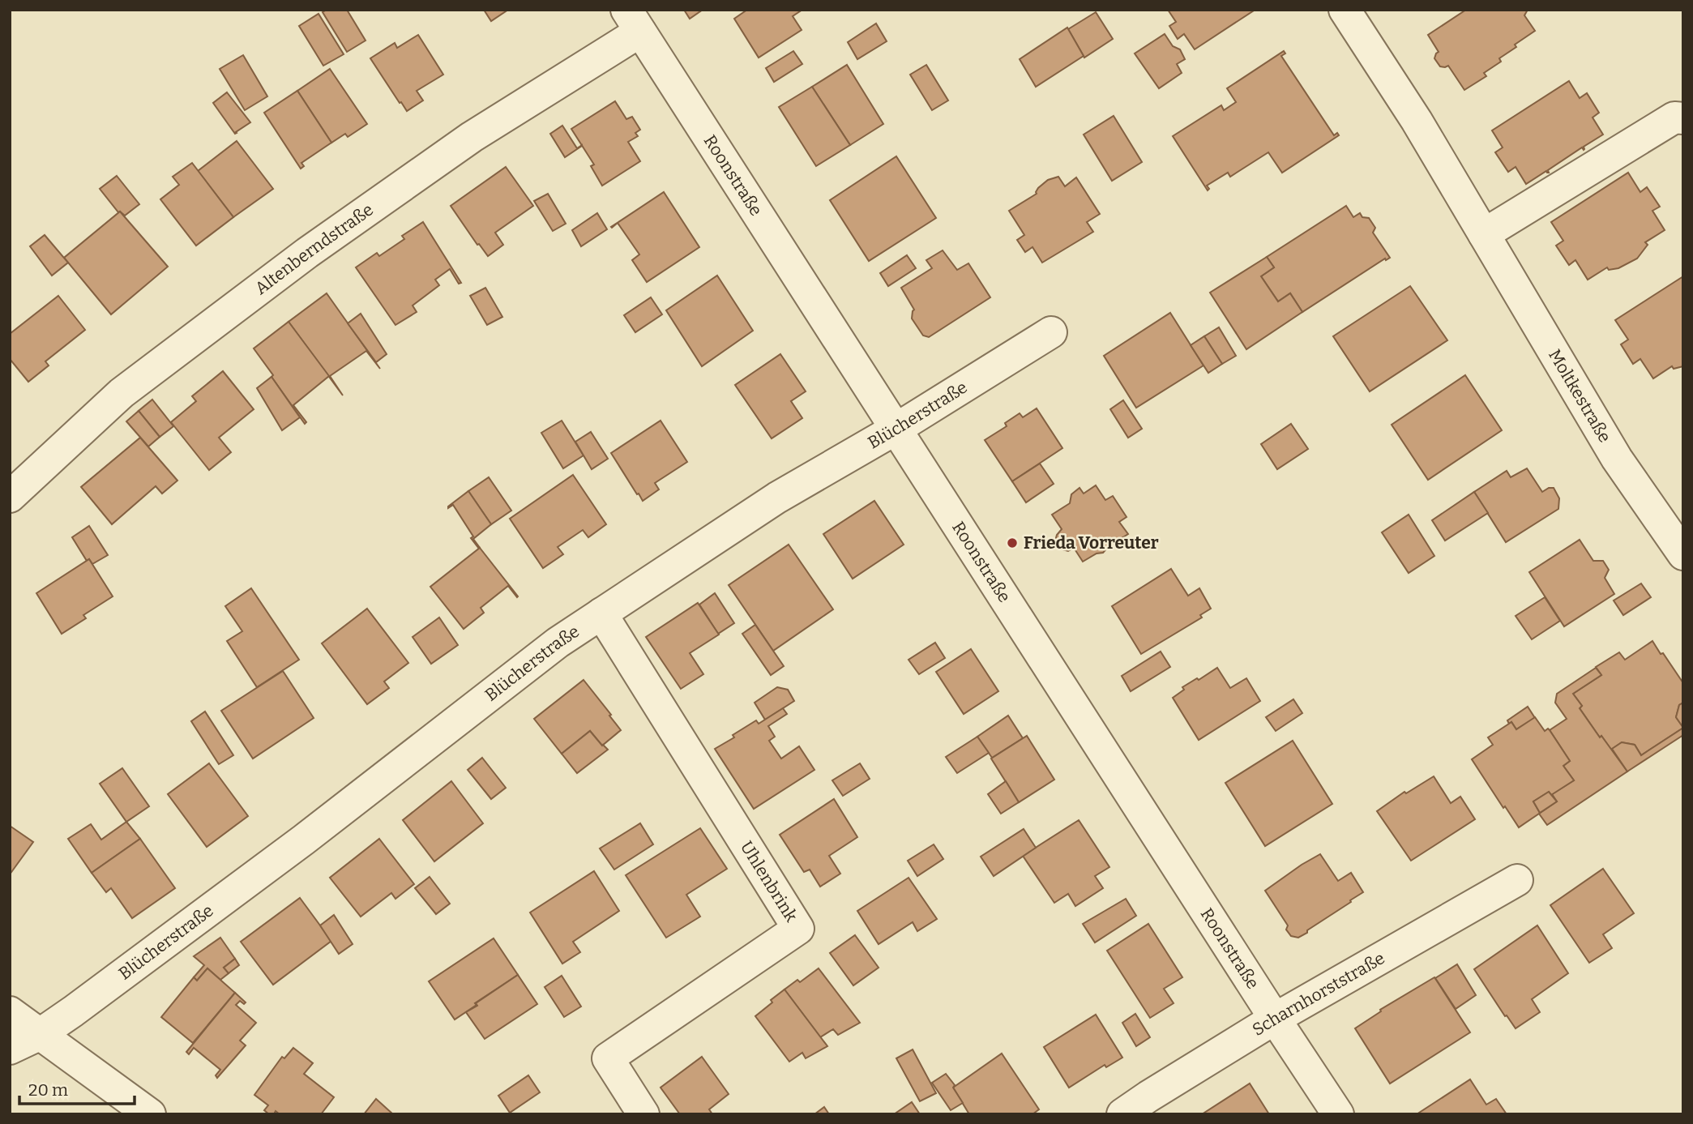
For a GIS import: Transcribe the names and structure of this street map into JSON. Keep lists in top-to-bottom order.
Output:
{
  "streets": {
    "street": [
      "Roonstraße",
      "Altenberndstraße",
      "Moltkestraße",
      "Blücherstraße",
      "Uhlenbrink",
      "Scharnhorststraße"
    ]
  },
  "crossings": [
    ["Roonstraße", "Altenberndstraße"],
    ["Roonstraße", "Blücherstraße"],
    ["Roonstraße", "Scharnhorststraße"],
    ["Blücherstraße", "Uhlenbrink"]
  ],
  "places": ["Frieda Vorreuter"],
  "scale_bar": "20 m"
}
